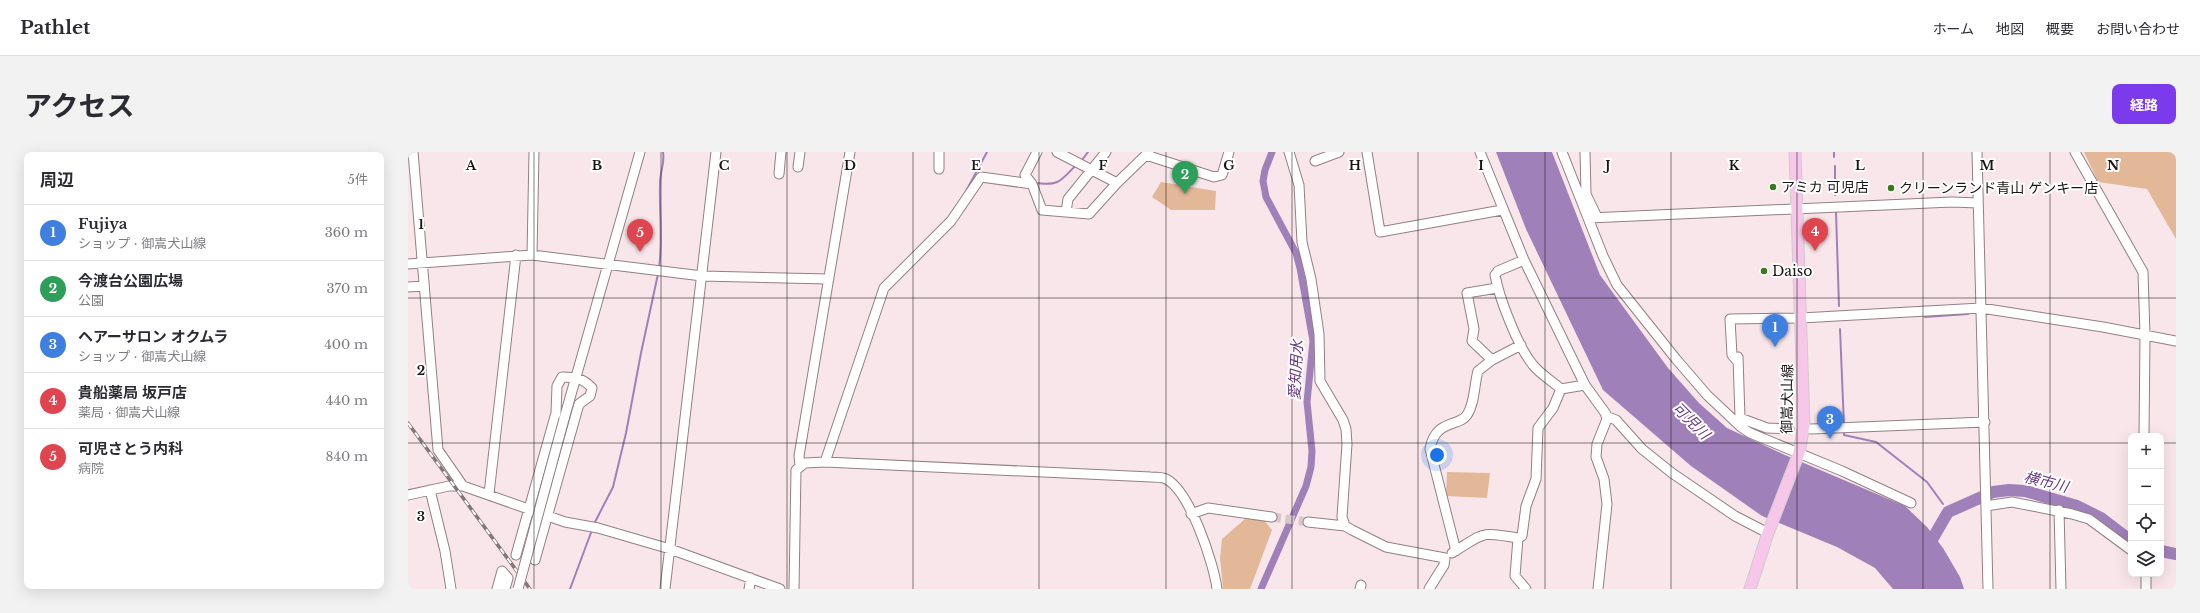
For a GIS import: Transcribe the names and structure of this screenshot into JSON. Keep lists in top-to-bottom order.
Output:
{
  "streets": {
    "main road": ["御嵩犬山線"]
  },
  "water": ["愛知用水", "可児川", "横市川"],
  "places": ["アミカ 可児店", "クリーンランド青山 ゲンキー店", "Daiso"],
  "page": {
    "header": "Pathlet",
    "nav": [
      "ホーム",
      "地図",
      "概要",
      "お問い合わせ"
    ],
    "title": "アクセス",
    "buttons": "経路",
    "heading": ["周辺", "5件"],
    "pins": [
      "2",
      "4",
      "5",
      "1",
      "3"
    ],
    "list": [
      {
        "mark": "1",
        "name": "Fujiya",
        "note": "ショップ · 御嵩犬山線",
        "value": "360 m"
      },
      {
        "mark": "2",
        "name": "今渡台公園広場",
        "note": "公園",
        "value": "370 m"
      },
      {
        "mark": "3",
        "name": "ヘアーサロン オクムラ",
        "note": "ショップ · 御嵩犬山線",
        "value": "400 m"
      },
      {
        "mark": "4",
        "name": "貴船薬局 坂戸店",
        "note": "薬局 · 御嵩犬山線",
        "value": "440 m"
      },
      {
        "mark": "5",
        "name": "可児さとう内科",
        "note": "病院",
        "value": "840 m"
      }
    ],
    "map_buttons": ["+", "−"]
  },
  "grid": {
    "columns": [
      "A",
      "B",
      "C",
      "D",
      "E",
      "F",
      "G",
      "H",
      "I",
      "J",
      "K",
      "L",
      "M",
      "N"
    ],
    "rows": ["1", "2", "3"]
  }
}
